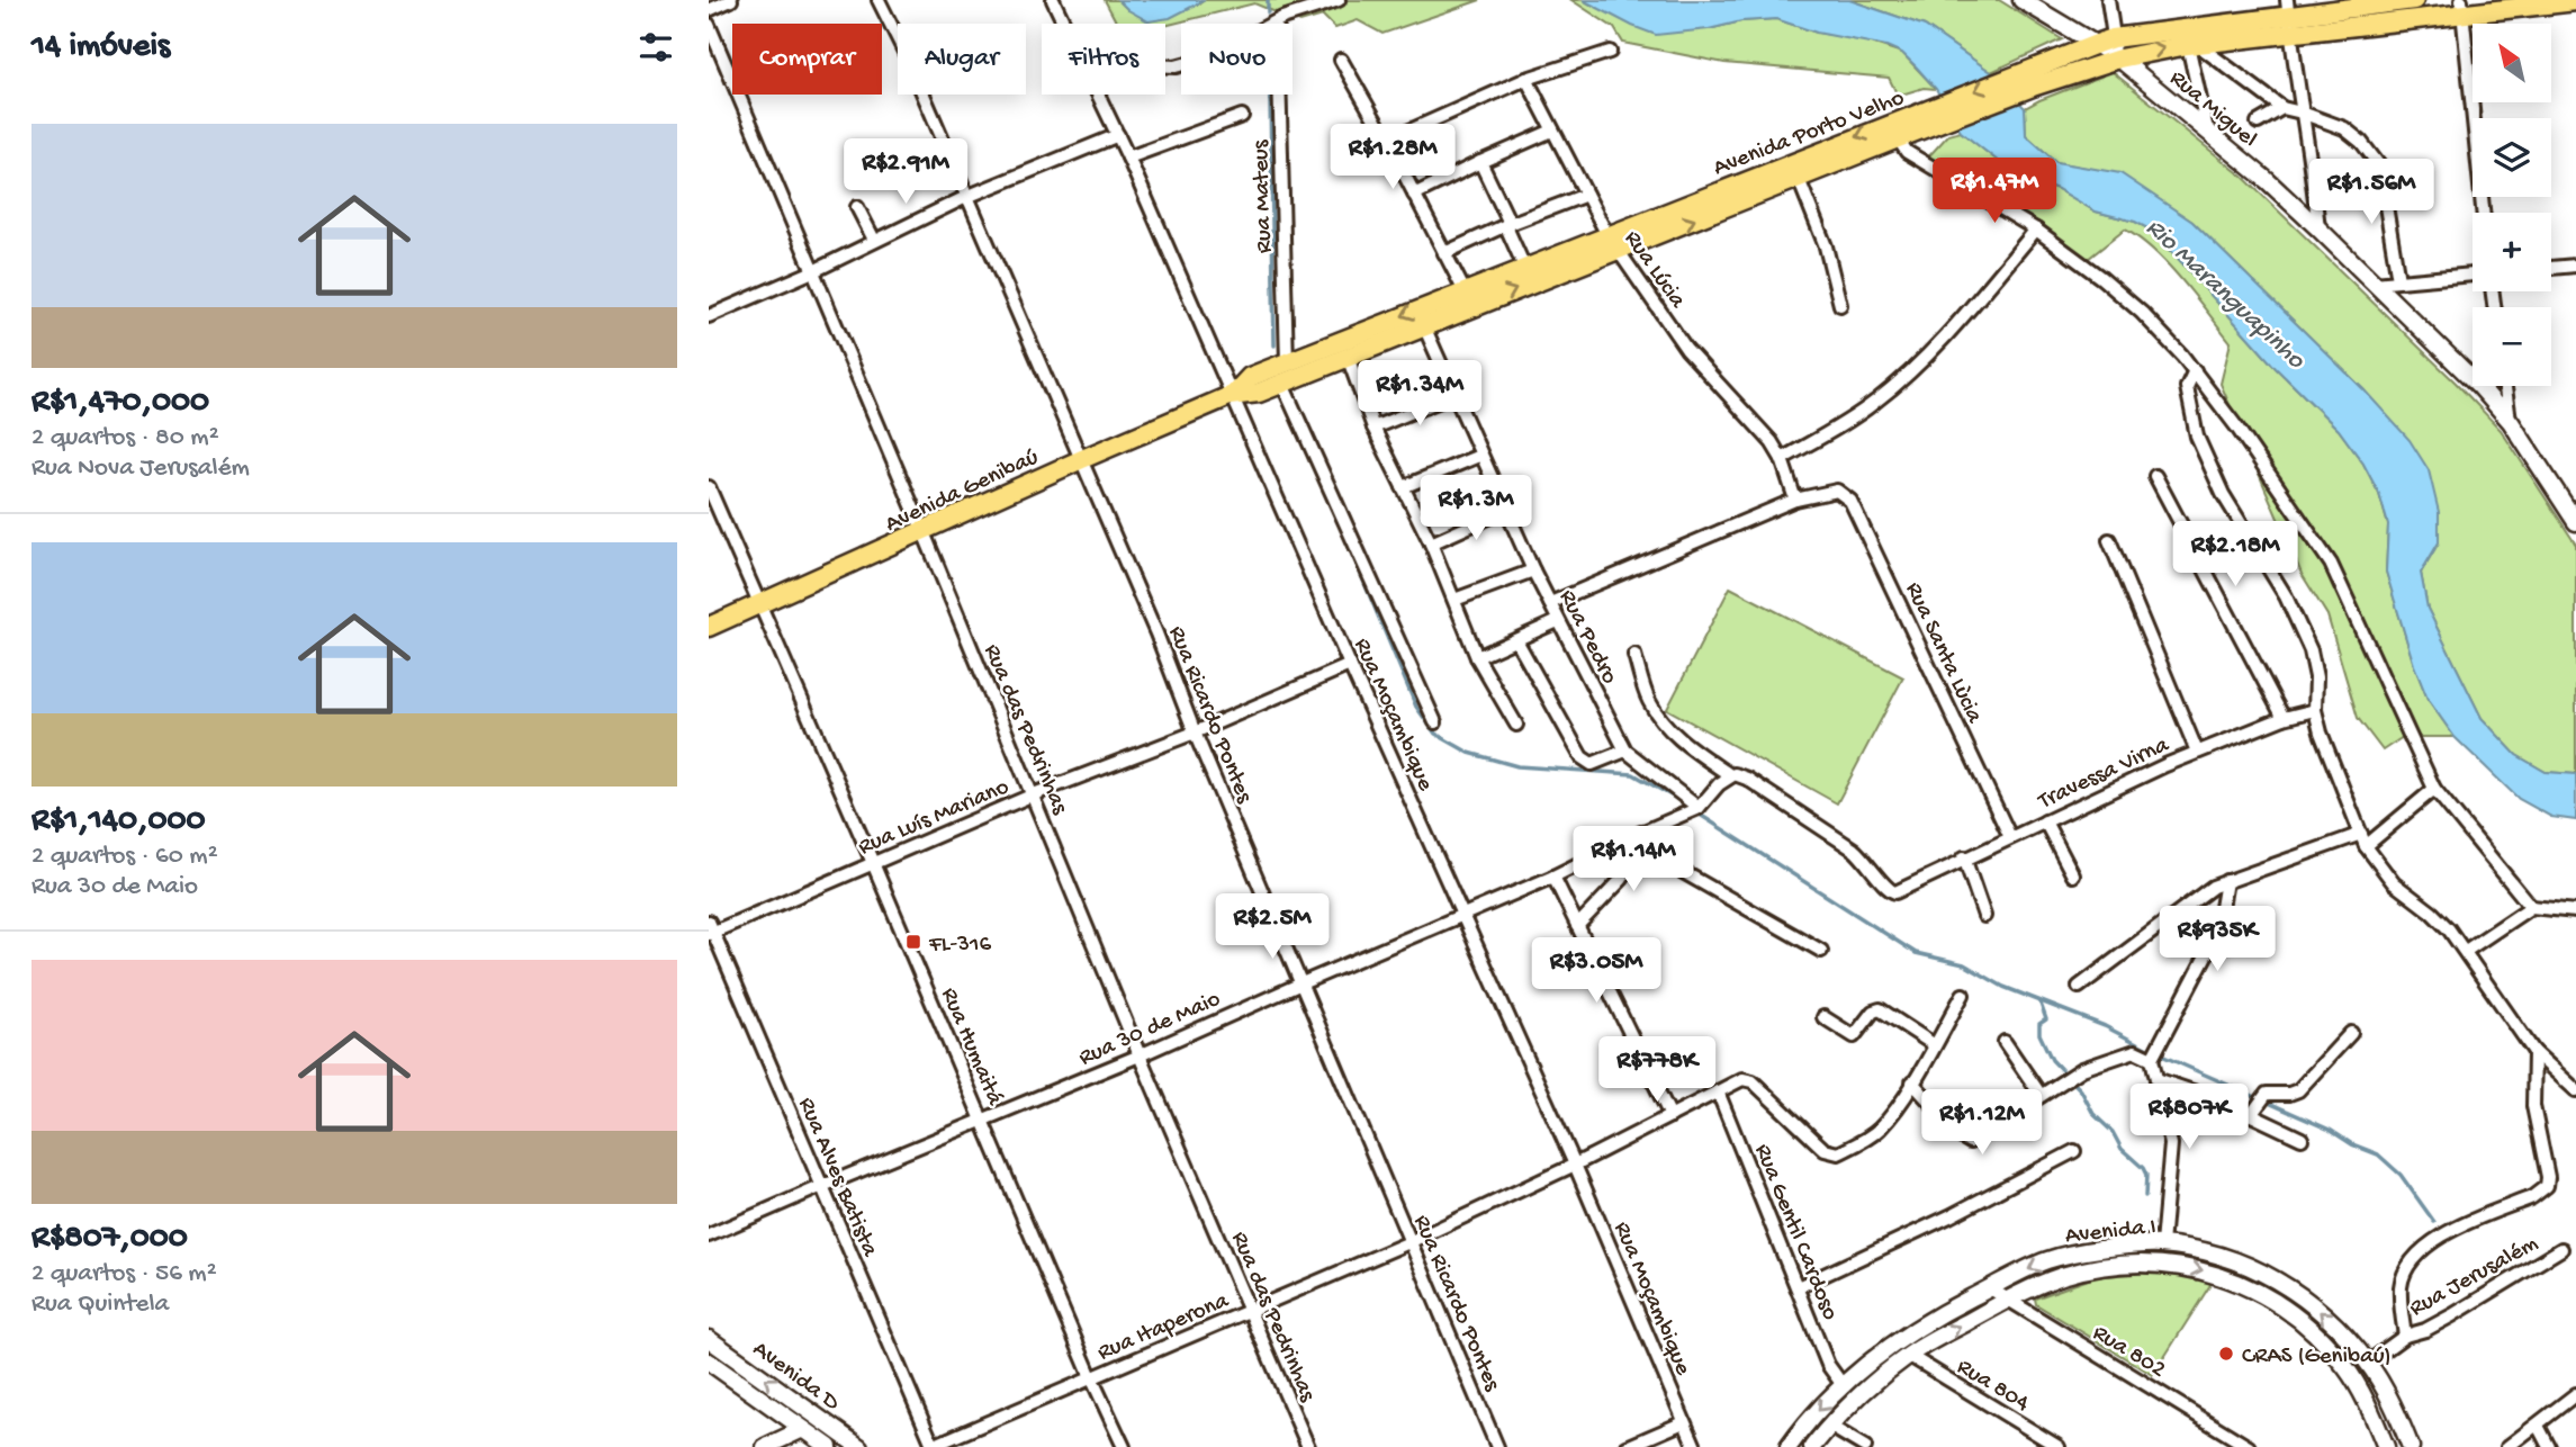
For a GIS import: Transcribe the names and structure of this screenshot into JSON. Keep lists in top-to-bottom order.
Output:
{
  "streets": {
    "main road": ["Avenida Porto Velho", "Avenida Genibaú"],
    "street": [
      "Rua Miguel",
      "Rua Mateus",
      "Rua Lúcia",
      "Rua Pedro",
      "Rua Santa Lùcia",
      "Rua Ricardo Pontes",
      "Rua Moçambique",
      "Rua das Pedrinhas",
      "Travessa Virna",
      "Rua Luís Mariano",
      "Rua 30 de Maio",
      "Rua Humaitá",
      "Rua Alves Batista",
      "Avenida I",
      "Rua Gentil Cardoso",
      "Rua Jerusalém",
      "Rua Itaperona",
      "Rua 802",
      "Avenida D",
      "Rua 804"
    ]
  },
  "crossings": [
    ["Avenida Porto Velho", "Rua Lúcia"],
    ["Avenida Porto Velho", "Avenida Genibaú"],
    ["Rua Mateus", "Avenida Genibaú"],
    ["Rua Lúcia", "Avenida Genibaú"],
    ["Avenida Genibaú", "Rua Pedro"],
    ["Avenida Genibaú", "Rua Ricardo Pontes"],
    ["Avenida Genibaú", "Rua Moçambique"],
    ["Avenida Genibaú", "Rua das Pedrinhas"],
    ["Avenida Genibaú", "Rua Humaitá"],
    ["Rua Pedro", "Rua 30 de Maio"],
    ["Rua Santa Lùcia", "Travessa Virna"],
    ["Rua Ricardo Pontes", "Rua Luís Mariano"],
    ["Rua Ricardo Pontes", "Rua 30 de Maio"],
    ["Rua Ricardo Pontes", "Rua Itaperona"],
    ["Rua Moçambique", "Rua Luís Mariano"],
    ["Rua Moçambique", "Rua 30 de Maio"],
    ["Rua Moçambique", "Rua Itaperona"],
    ["Rua das Pedrinhas", "Rua Luís Mariano"],
    ["Rua das Pedrinhas", "Rua 30 de Maio"],
    ["Rua das Pedrinhas", "Rua Itaperona"],
    ["Travessa Virna", "Rua 30 de Maio"],
    ["Rua Luís Mariano", "Rua Humaitá"],
    ["Rua Luís Mariano", "Rua Alves Batista"],
    ["Rua 30 de Maio", "Rua Humaitá"],
    ["Rua 30 de Maio", "Rua Alves Batista"],
    ["Rua Humaitá", "Rua Itaperona"],
    ["Rua Alves Batista", "Rua Itaperona"],
    ["Avenida I", "Rua Gentil Cardoso"],
    ["Avenida I", "Rua Jerusalém"],
    ["Avenida I", "Rua 802"],
    ["Avenida I", "Rua 804"],
    ["Rua Gentil Cardoso", "Rua Itaperona"]
  ],
  "water": ["Rio Maranguapinho"],
  "places": {
    "transit": ["FL-316"],
    "other": ["CRAS (Genibaú)"]
  },
  "north": "top left",
  "page": {
    "heading": "14 imóveis",
    "map_buttons": ["+", "−"],
    "chip": [
      "Comprar",
      "Alugar",
      "Filtros",
      "Novo"
    ],
    "list": [
      {
        "name": "R$1,470,000",
        "note": "2 quartos · 80 m² · Rua Nova Jerusalém"
      },
      {
        "name": "R$1,140,000",
        "note": "2 quartos · 60 m² · Rua 30 de Maio"
      },
      {
        "name": "R$807,000",
        "note": "2 quartos · 56 m² · Rua Quintela"
      }
    ],
    "price": [
      "R$1.28M",
      "R$2.91M",
      "R$1.47M",
      "R$1.56M",
      "R$1.34M",
      "R$1.3M",
      "R$2.18M",
      "R$1.14M",
      "R$2.5M",
      "R$935K",
      "R$3.05M",
      "R$778K",
      "R$807K",
      "R$1.12M"
    ]
  }
}
